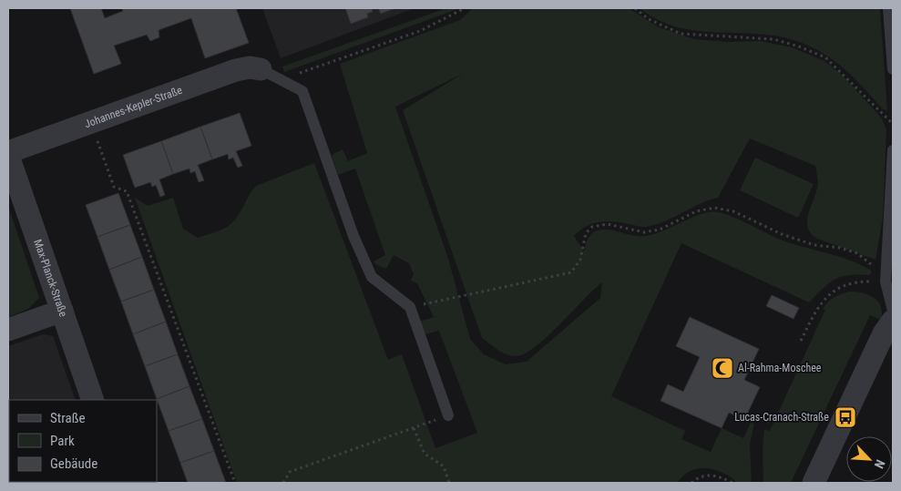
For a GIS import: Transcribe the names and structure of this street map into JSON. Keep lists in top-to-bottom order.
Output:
{
  "streets": {
    "street": ["Johannes-Kepler-Straße", "Max-Planck-Straße"]
  },
  "crossings": [
    ["Johannes-Kepler-Straße", "Max-Planck-Straße"]
  ],
  "places": {
    "mosque": ["Al-Rahma-Moschee"],
    "bus stop": ["Lucas-Cranach-Straße"]
  },
  "legend": ["Straße", "Park", "Gebäude"],
  "north": "bottom right"
}
